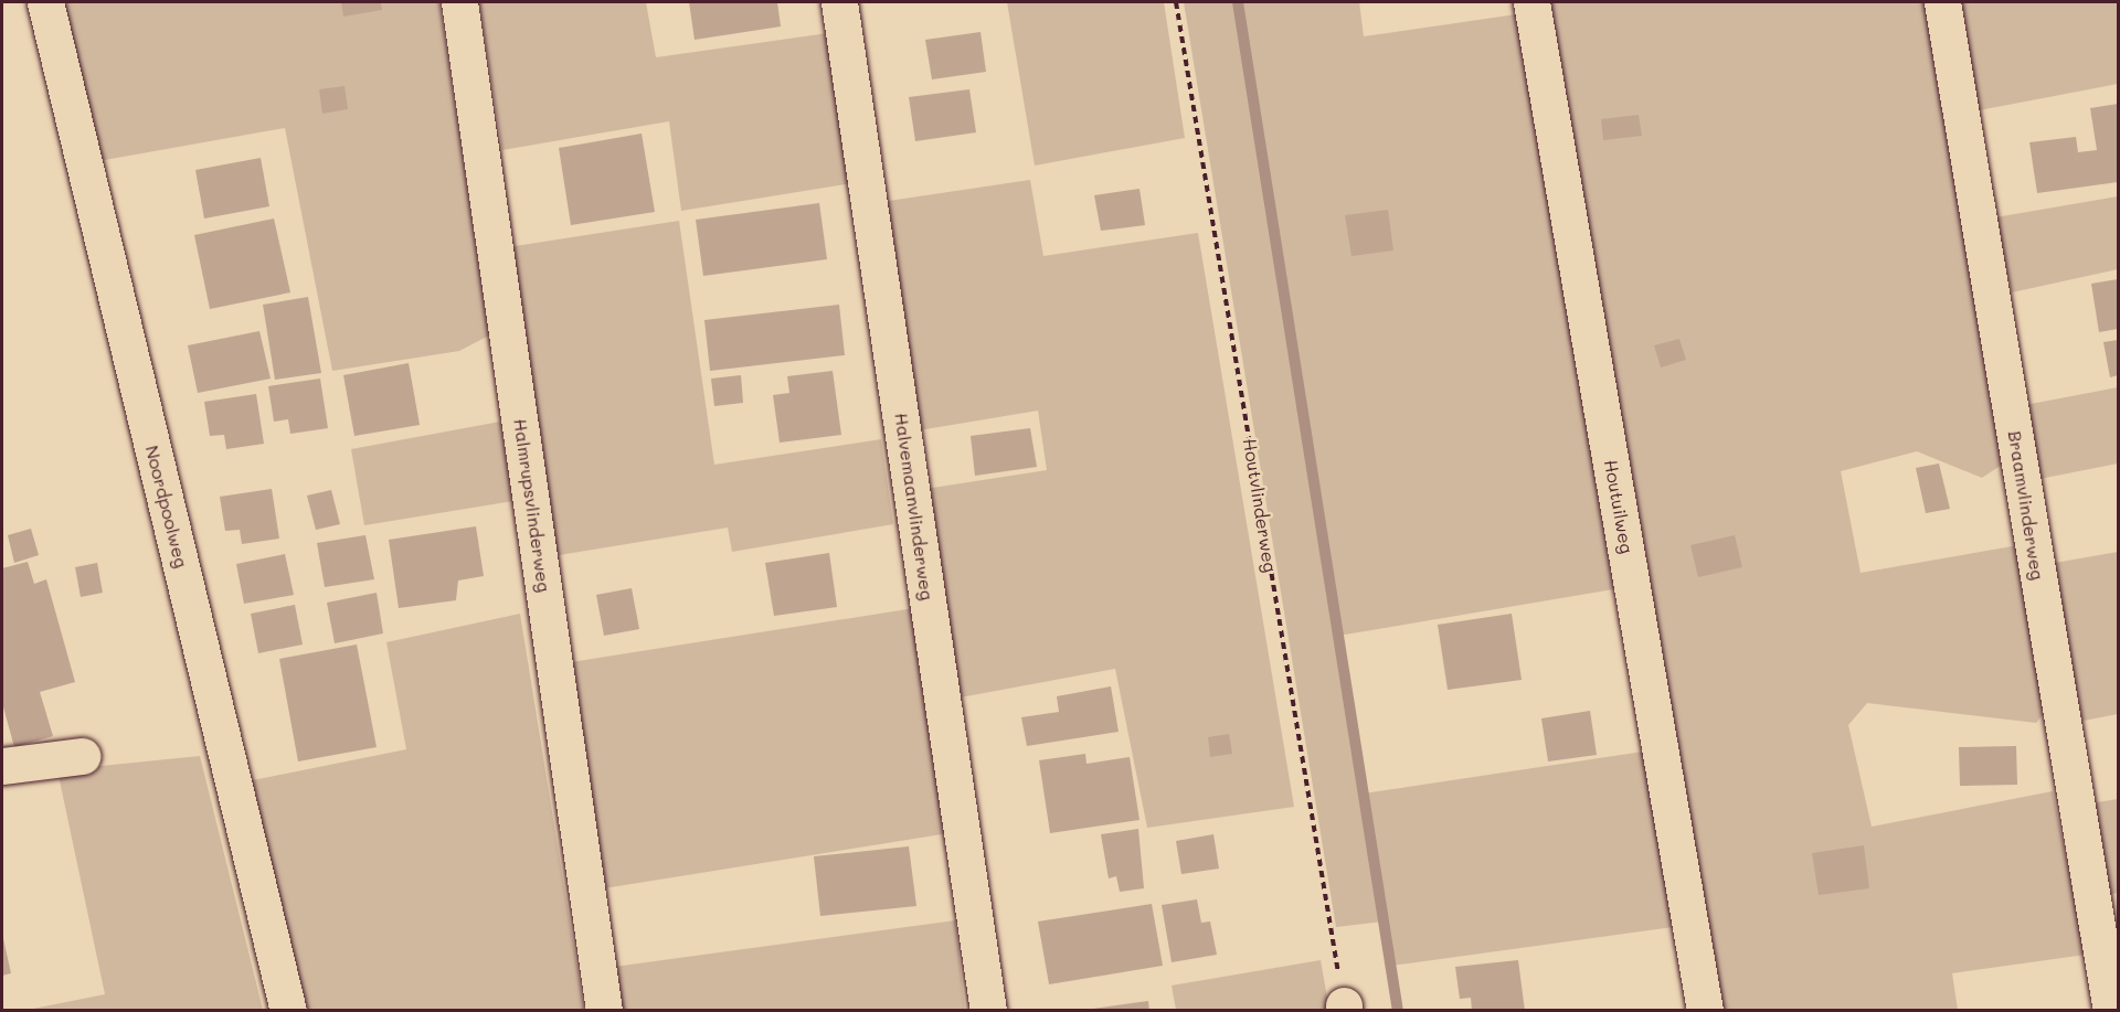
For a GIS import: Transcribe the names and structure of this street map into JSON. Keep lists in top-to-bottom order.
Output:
{
  "streets": {
    "street": [
      "Halmrupsvlinderweg",
      "Braamvlinderweg",
      "Noordpoolweg",
      "Halvemaanvlinderweg",
      "Houtuilweg"
    ],
    "path": ["Houtvlinderweg"]
  }
}
